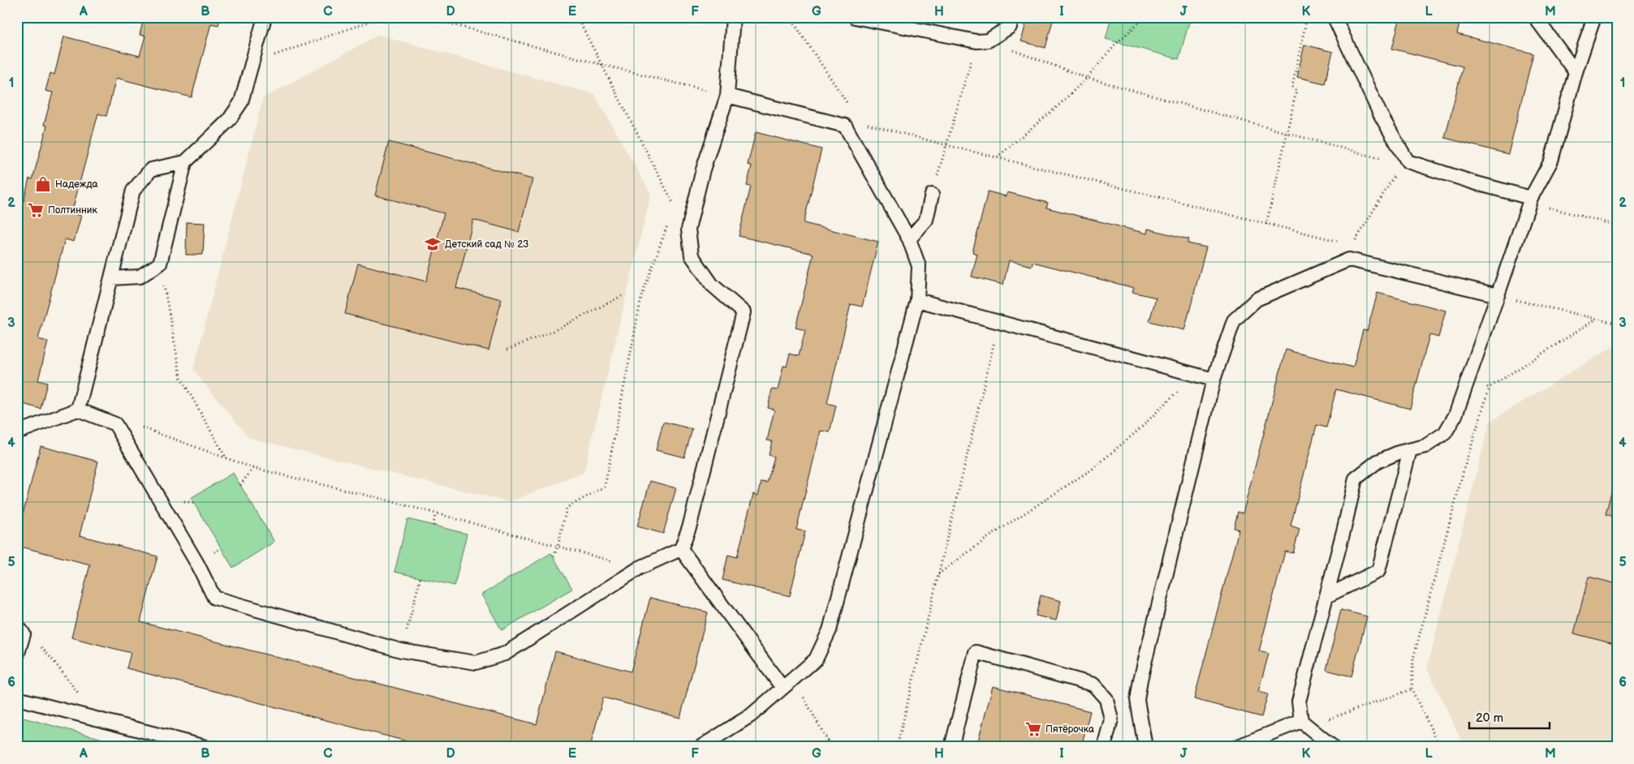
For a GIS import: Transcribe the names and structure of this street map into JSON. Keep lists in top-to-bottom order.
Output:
{
  "places": {
    "shop": ["Надежда"],
    "supermarket": ["Полтинник", "Пятёрочка"],
    "school or university": ["Детский сад № 23"]
  },
  "scale_bar": "20 m",
  "grid": {
    "columns": [
      "A",
      "B",
      "C",
      "D",
      "E",
      "F",
      "G",
      "H",
      "I",
      "J",
      "K",
      "L",
      "M"
    ],
    "rows": [
      "1",
      "2",
      "3",
      "4",
      "5",
      "6"
    ]
  }
}
